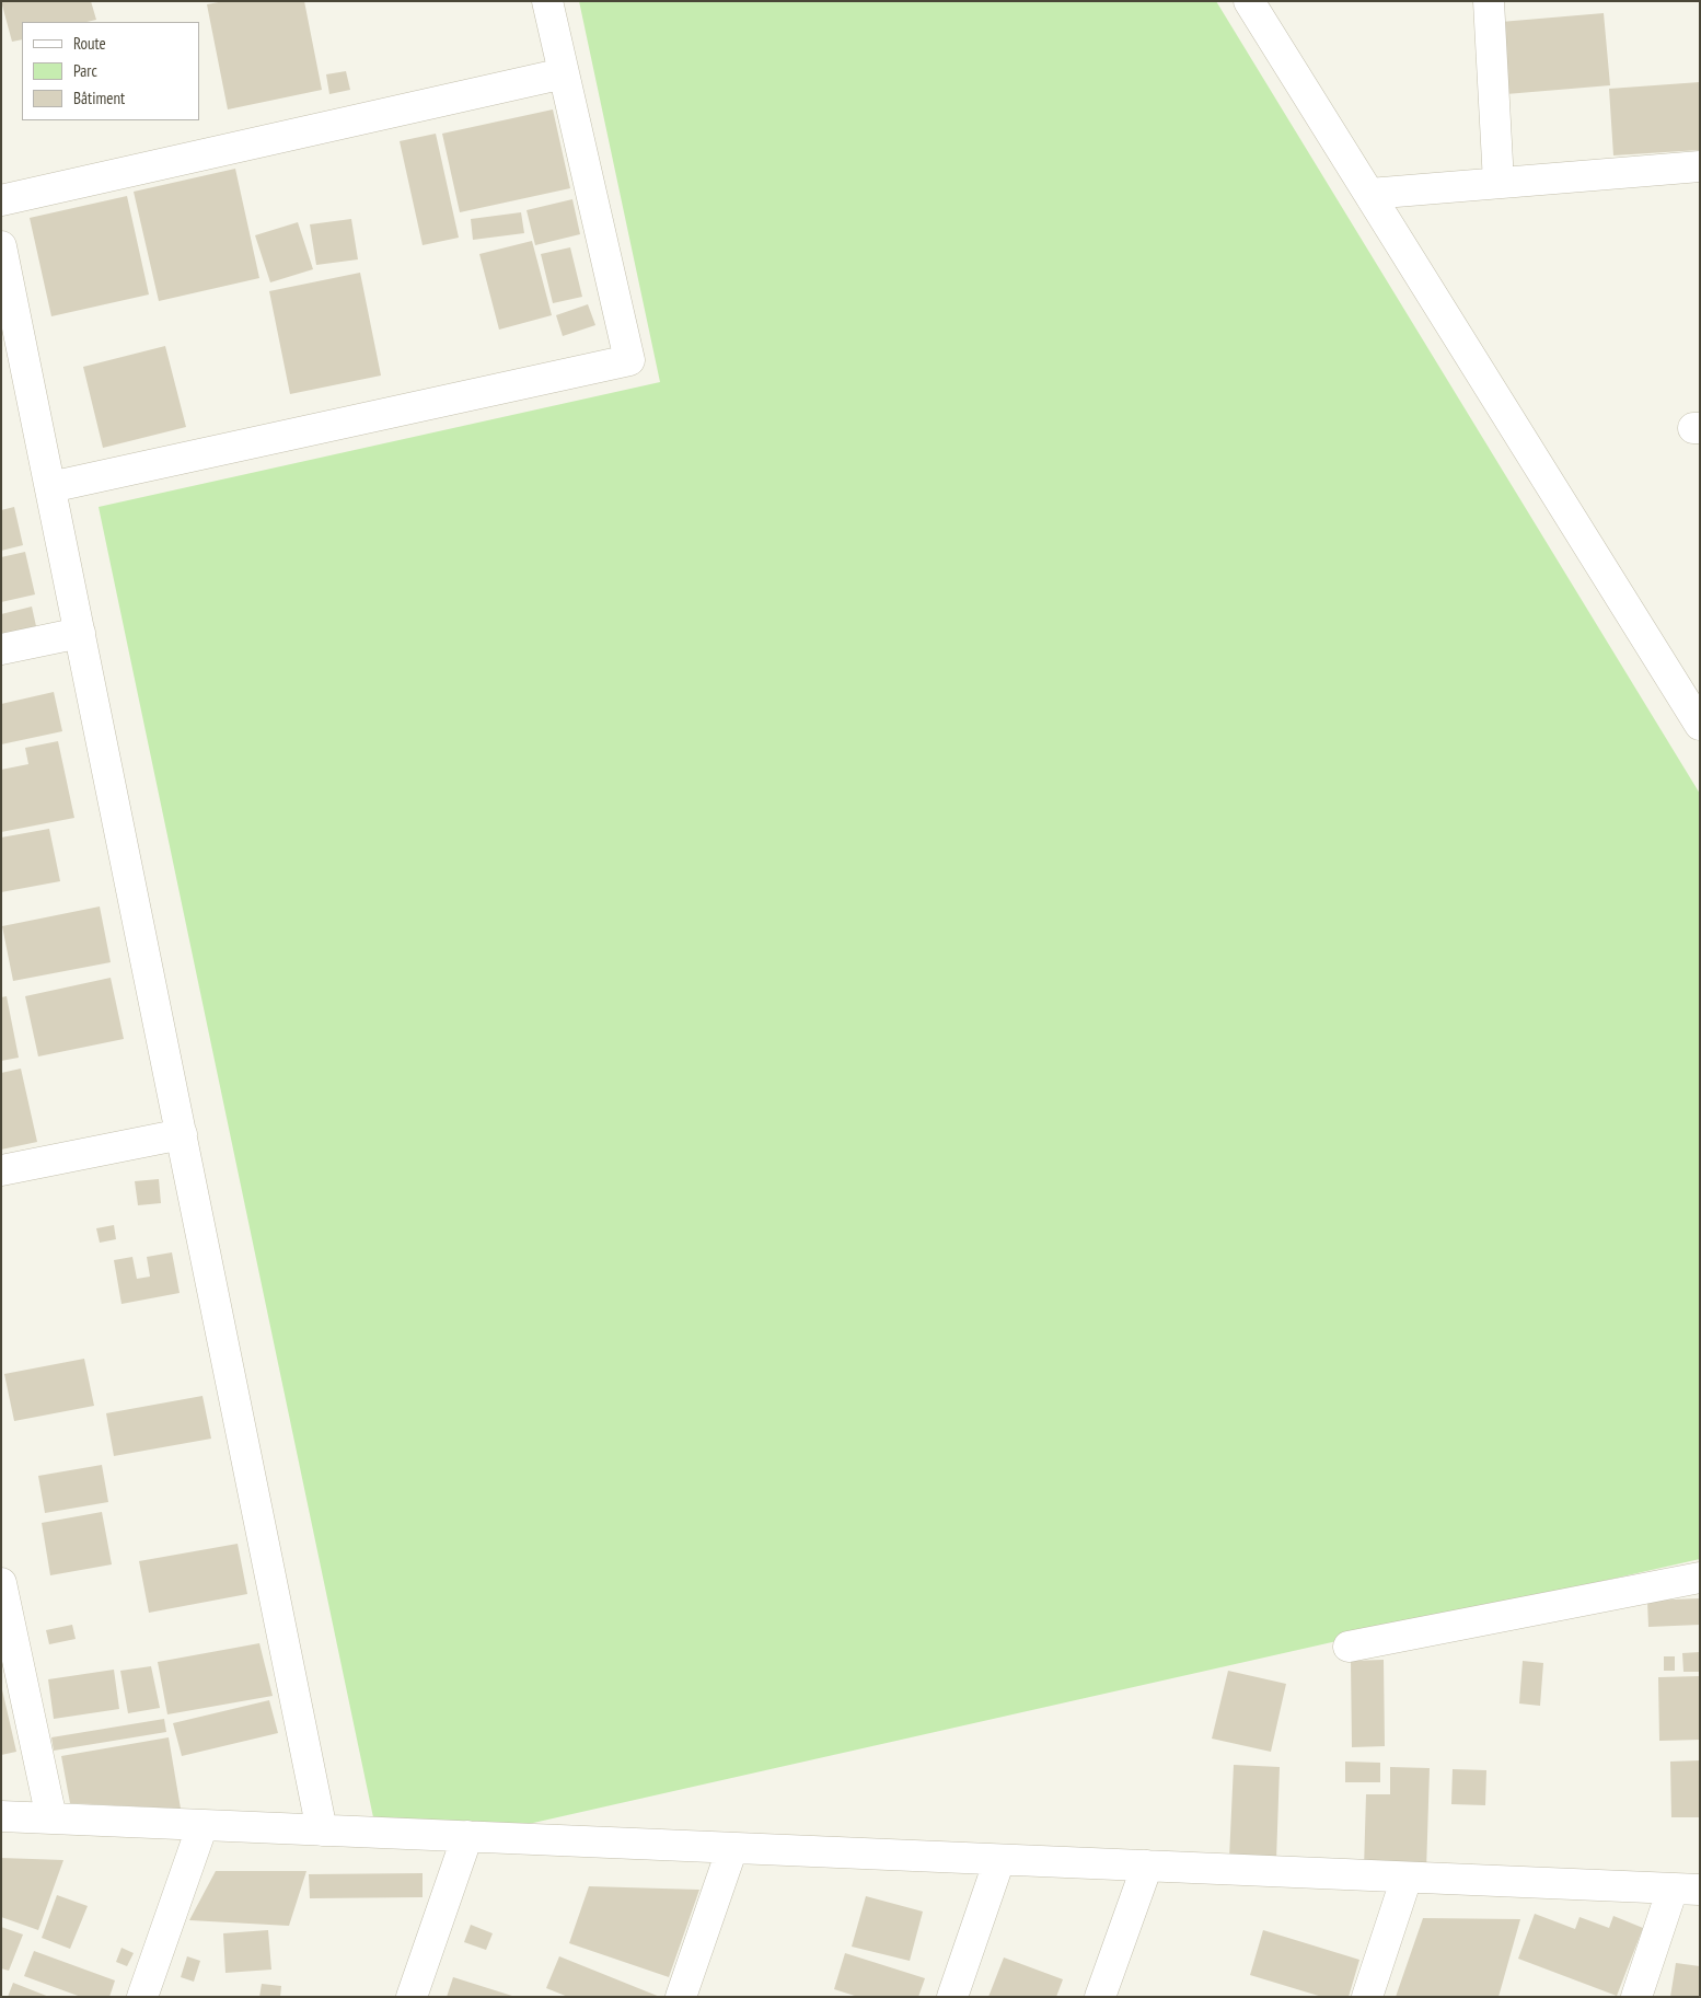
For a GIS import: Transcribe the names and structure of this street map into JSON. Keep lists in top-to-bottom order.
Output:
{
  "legend": ["Route", "Parc", "Bâtiment"]
}
